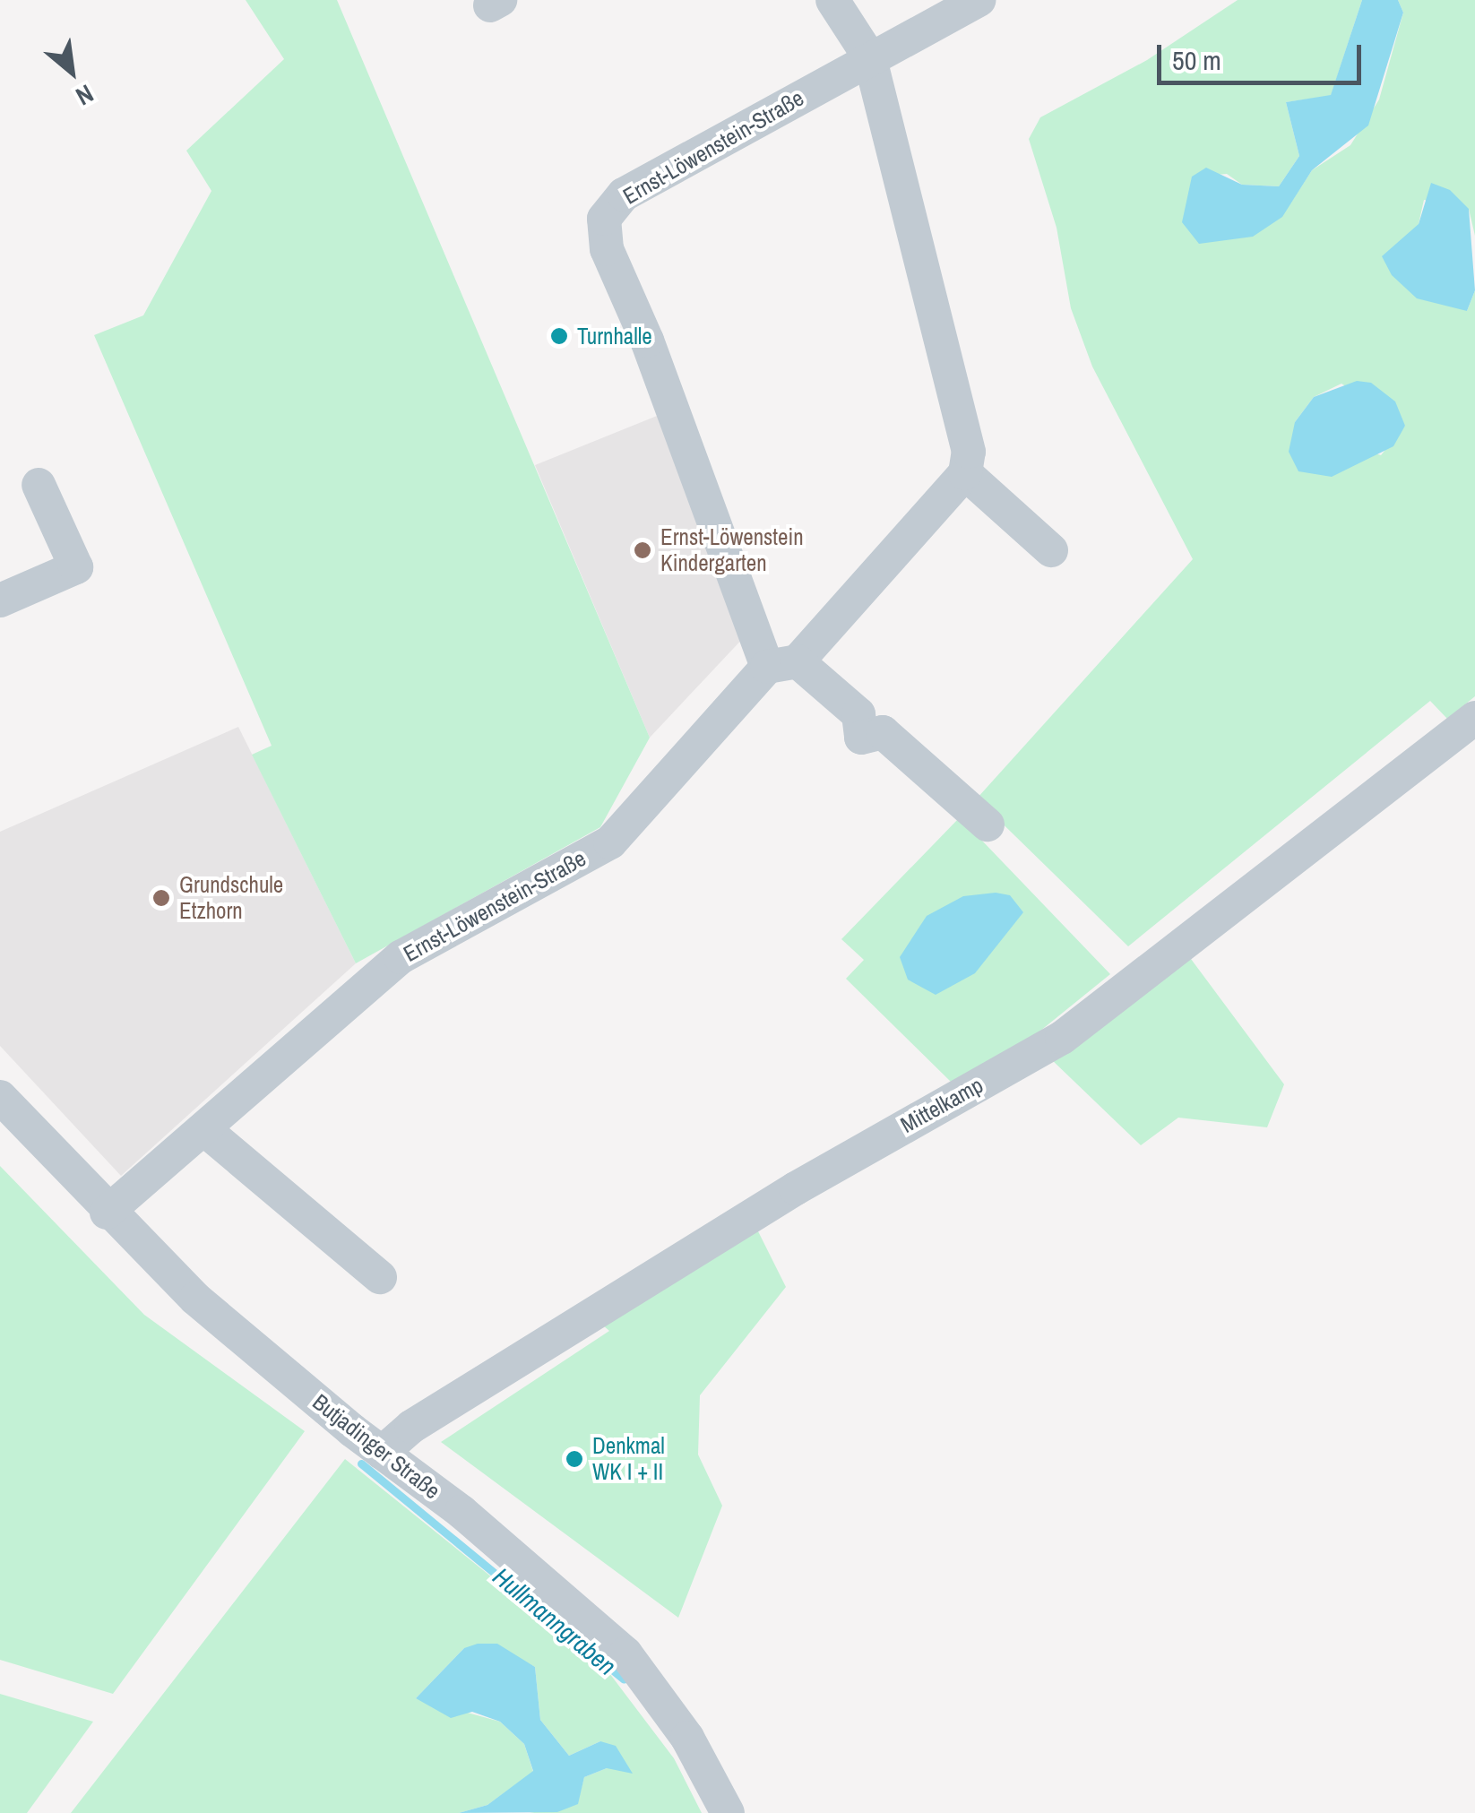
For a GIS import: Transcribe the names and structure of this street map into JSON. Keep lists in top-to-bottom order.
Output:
{
  "streets": {
    "street": ["Ernst-Löwenstein-Straße", "Mittelkamp", "Butjadinger Straße"]
  },
  "crossings": [
    ["Ernst-Löwenstein-Straße", "Butjadinger Straße"],
    ["Mittelkamp", "Butjadinger Straße"]
  ],
  "water": ["Hullmanngraben"],
  "places": [
    "Turnhalle",
    "Ernst-Löwenstein Kindergarten",
    "Grundschule Etzhorn",
    "Denkmal WK I + II"
  ],
  "scale_bar": "50 m",
  "north": "bottom right"
}
